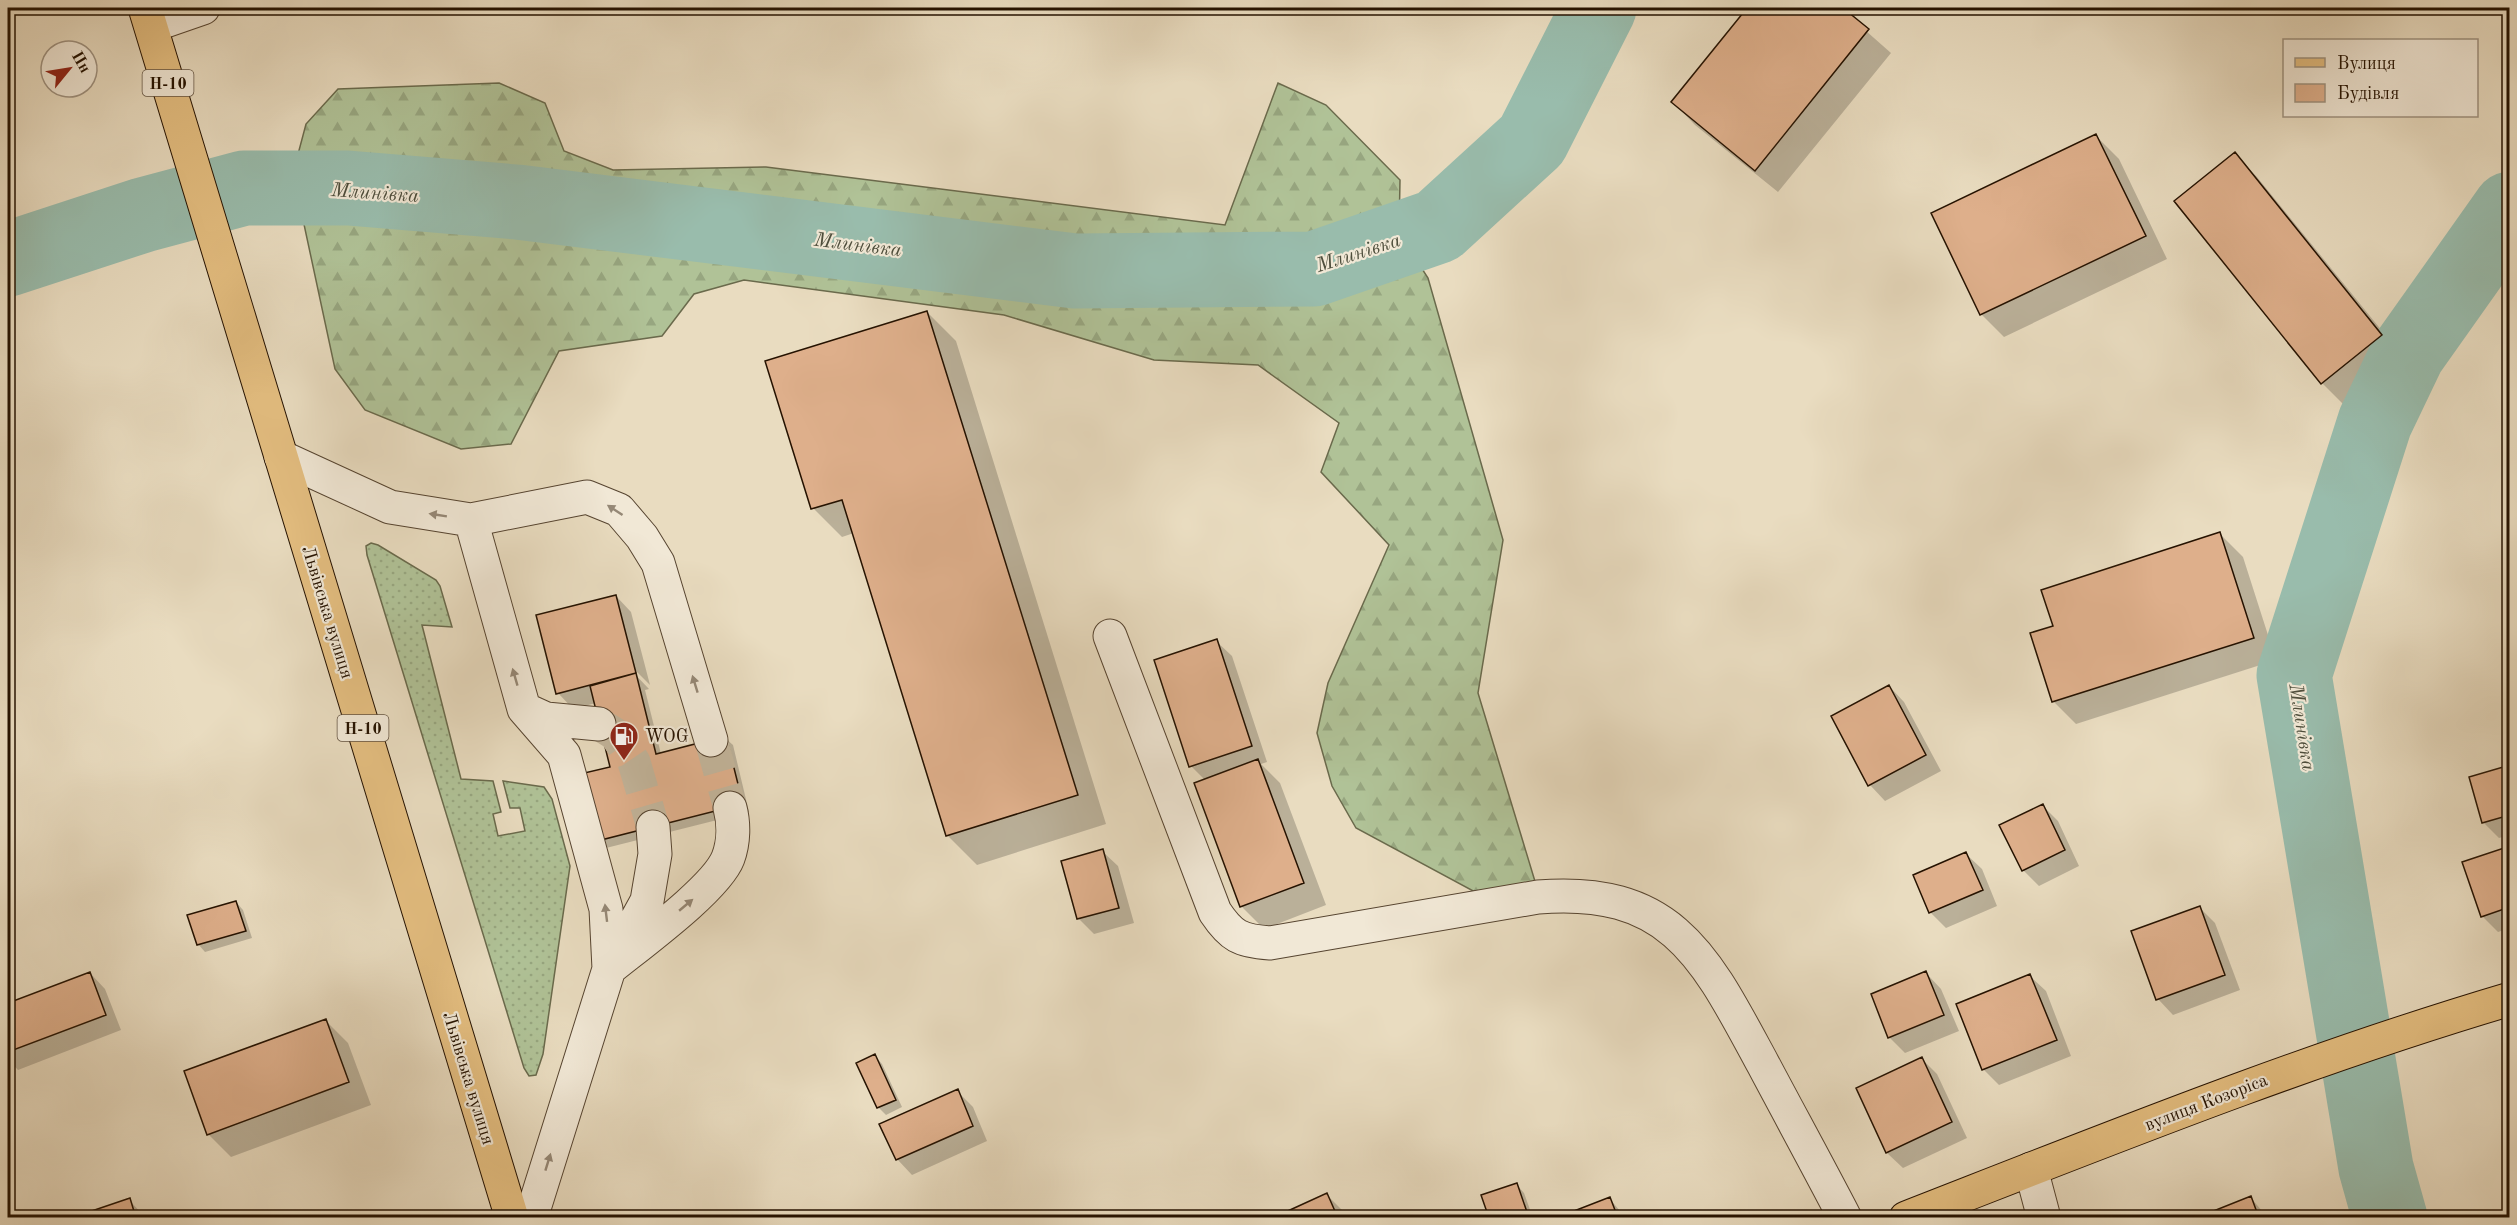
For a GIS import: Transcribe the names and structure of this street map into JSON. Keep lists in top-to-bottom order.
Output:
{
  "streets": {
    "main road": ["Н-10", "Львівська вулиця", "вулиця Козоріса"]
  },
  "water": ["Млинівка"],
  "places": {
    "fuel station": ["WOG"]
  },
  "legend": ["Вулиця", "Будівля"],
  "north": "top right"
}
